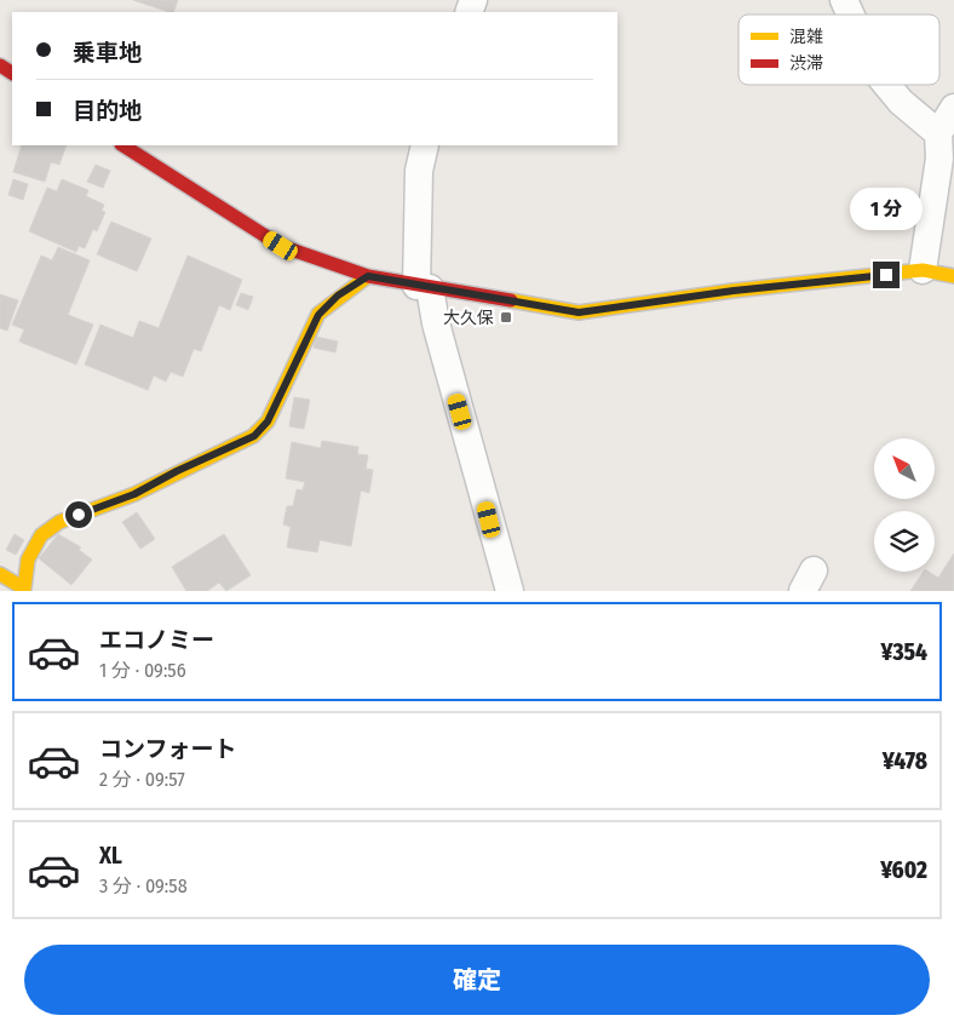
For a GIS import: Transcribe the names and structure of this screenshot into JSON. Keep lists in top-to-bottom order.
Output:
{
  "places": {
    "transit": ["大久保"]
  },
  "legend": ["混雑", "渋滞"],
  "north": "top left",
  "page": {
    "banner": ["乗車地", "目的地"],
    "bubble": "1 分",
    "list": [
      {
        "name": "エコノミー",
        "note": "1 分 · 09:56",
        "value": "¥354"
      },
      {
        "name": "コンフォート",
        "note": "2 分 · 09:57",
        "value": "¥478"
      },
      {
        "name": "XL",
        "note": "3 分 · 09:58",
        "value": "¥602"
      }
    ],
    "buttons": "確定"
  }
}
